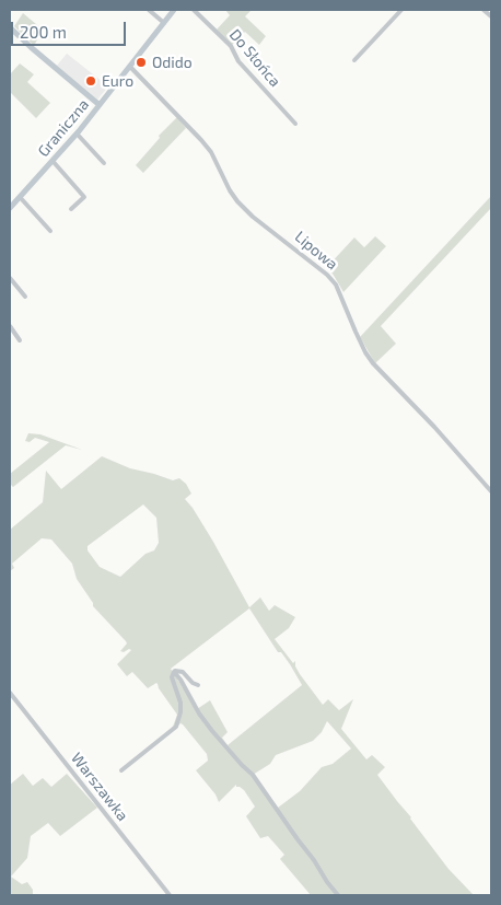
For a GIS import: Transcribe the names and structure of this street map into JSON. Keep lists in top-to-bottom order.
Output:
{
  "streets": {
    "street": [
      "Do Słońca",
      "Graniczna",
      "Lipowa",
      "Warszawka"
    ]
  },
  "crossings": [
    ["Graniczna", "Lipowa"]
  ],
  "places": ["Odido", "Euro"],
  "scale_bar": "200 m"
}
